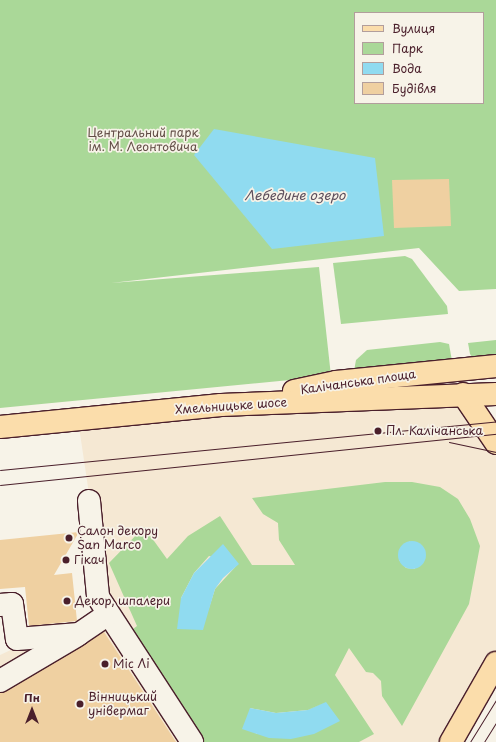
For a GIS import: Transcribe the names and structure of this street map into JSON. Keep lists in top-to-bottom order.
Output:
{
  "streets": {
    "main road": ["Калічанська площа", "Хмельницьке шосе"]
  },
  "crossings": [
    ["Калічанська площа", "Хмельницьке шосе"]
  ],
  "water": ["Лебедине озеро"],
  "parks": ["Центральний парк ім. М. Леонтовича"],
  "places": [
    "Пл. Калічанська",
    "Салон декору San Marco",
    "Гікач",
    "Декор, шпалери",
    "Міс Лі",
    "Вінницький універмаг"
  ],
  "legend": [
    "Вулиця",
    "Парк",
    "Вода",
    "Будівля"
  ],
  "north": "top"
}
